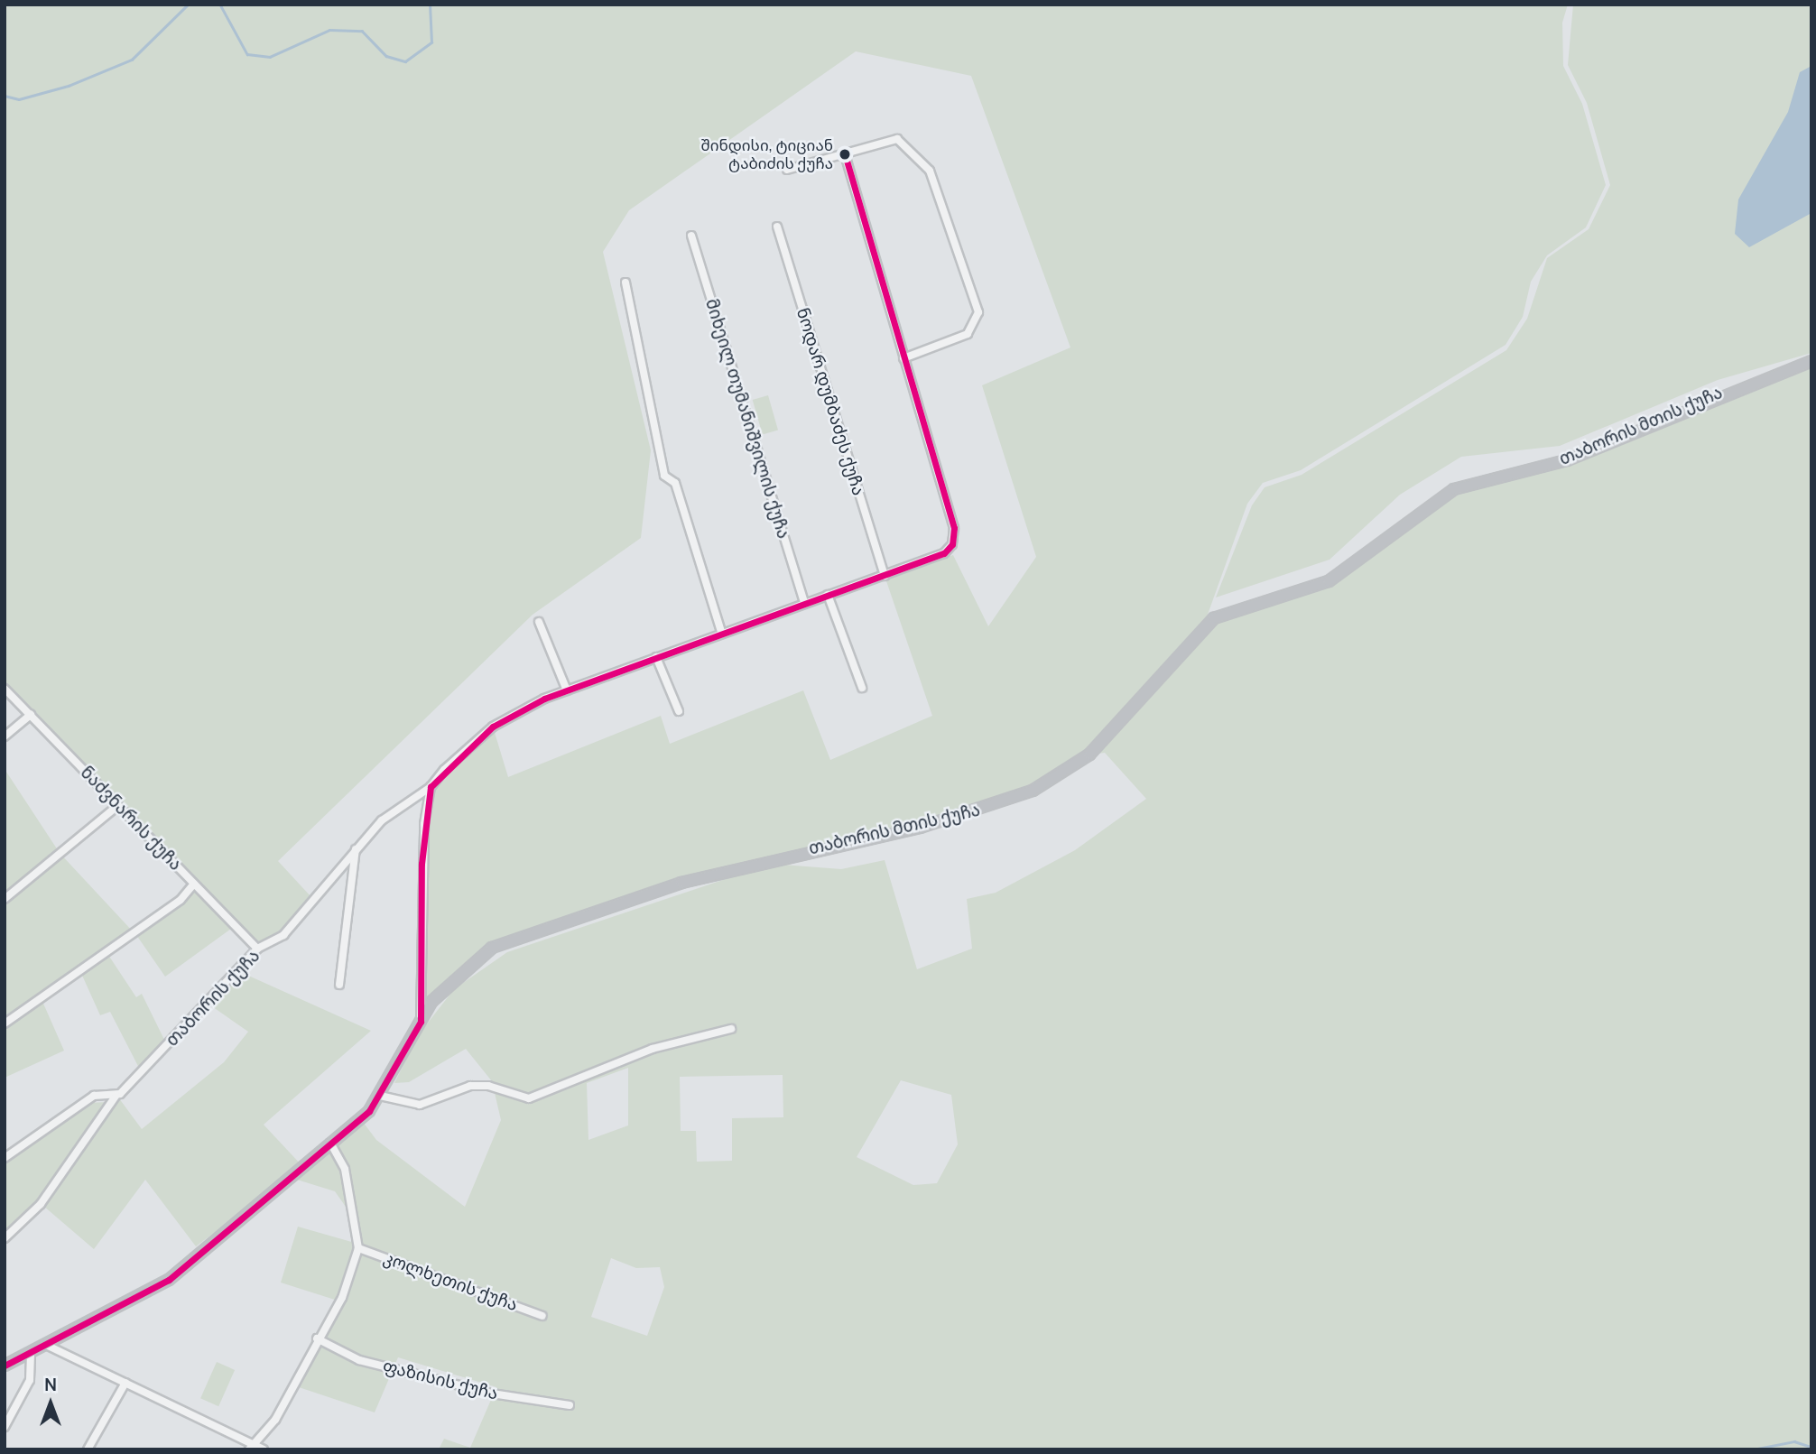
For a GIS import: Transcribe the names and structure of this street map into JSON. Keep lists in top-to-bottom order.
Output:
{
  "streets": {
    "main road": ["თაბორის მთის ქუჩა"],
    "street": [
      "ნოდარ დუმბაძეს ქუჩა",
      "მიხეილ თუმანიშვილის ქუჩა",
      "ნაძვნარის ქუჩა",
      "თაბორის ქუჩა",
      "კოლხეთის ქუჩა",
      "ფაზისის ქუჩა"
    ]
  },
  "crossings": [
    ["ნოდარ დუმბაძეს ქუჩა", "თაბორის ქუჩა"],
    ["მიხეილ თუმანიშვილის ქუჩა", "თაბორის ქუჩა"],
    ["ნაძვნარის ქუჩა", "თაბორის ქუჩა"]
  ],
  "places": ["შინდისი, ტიციან ტაბიძის ქუჩა"],
  "north": "top"
}
